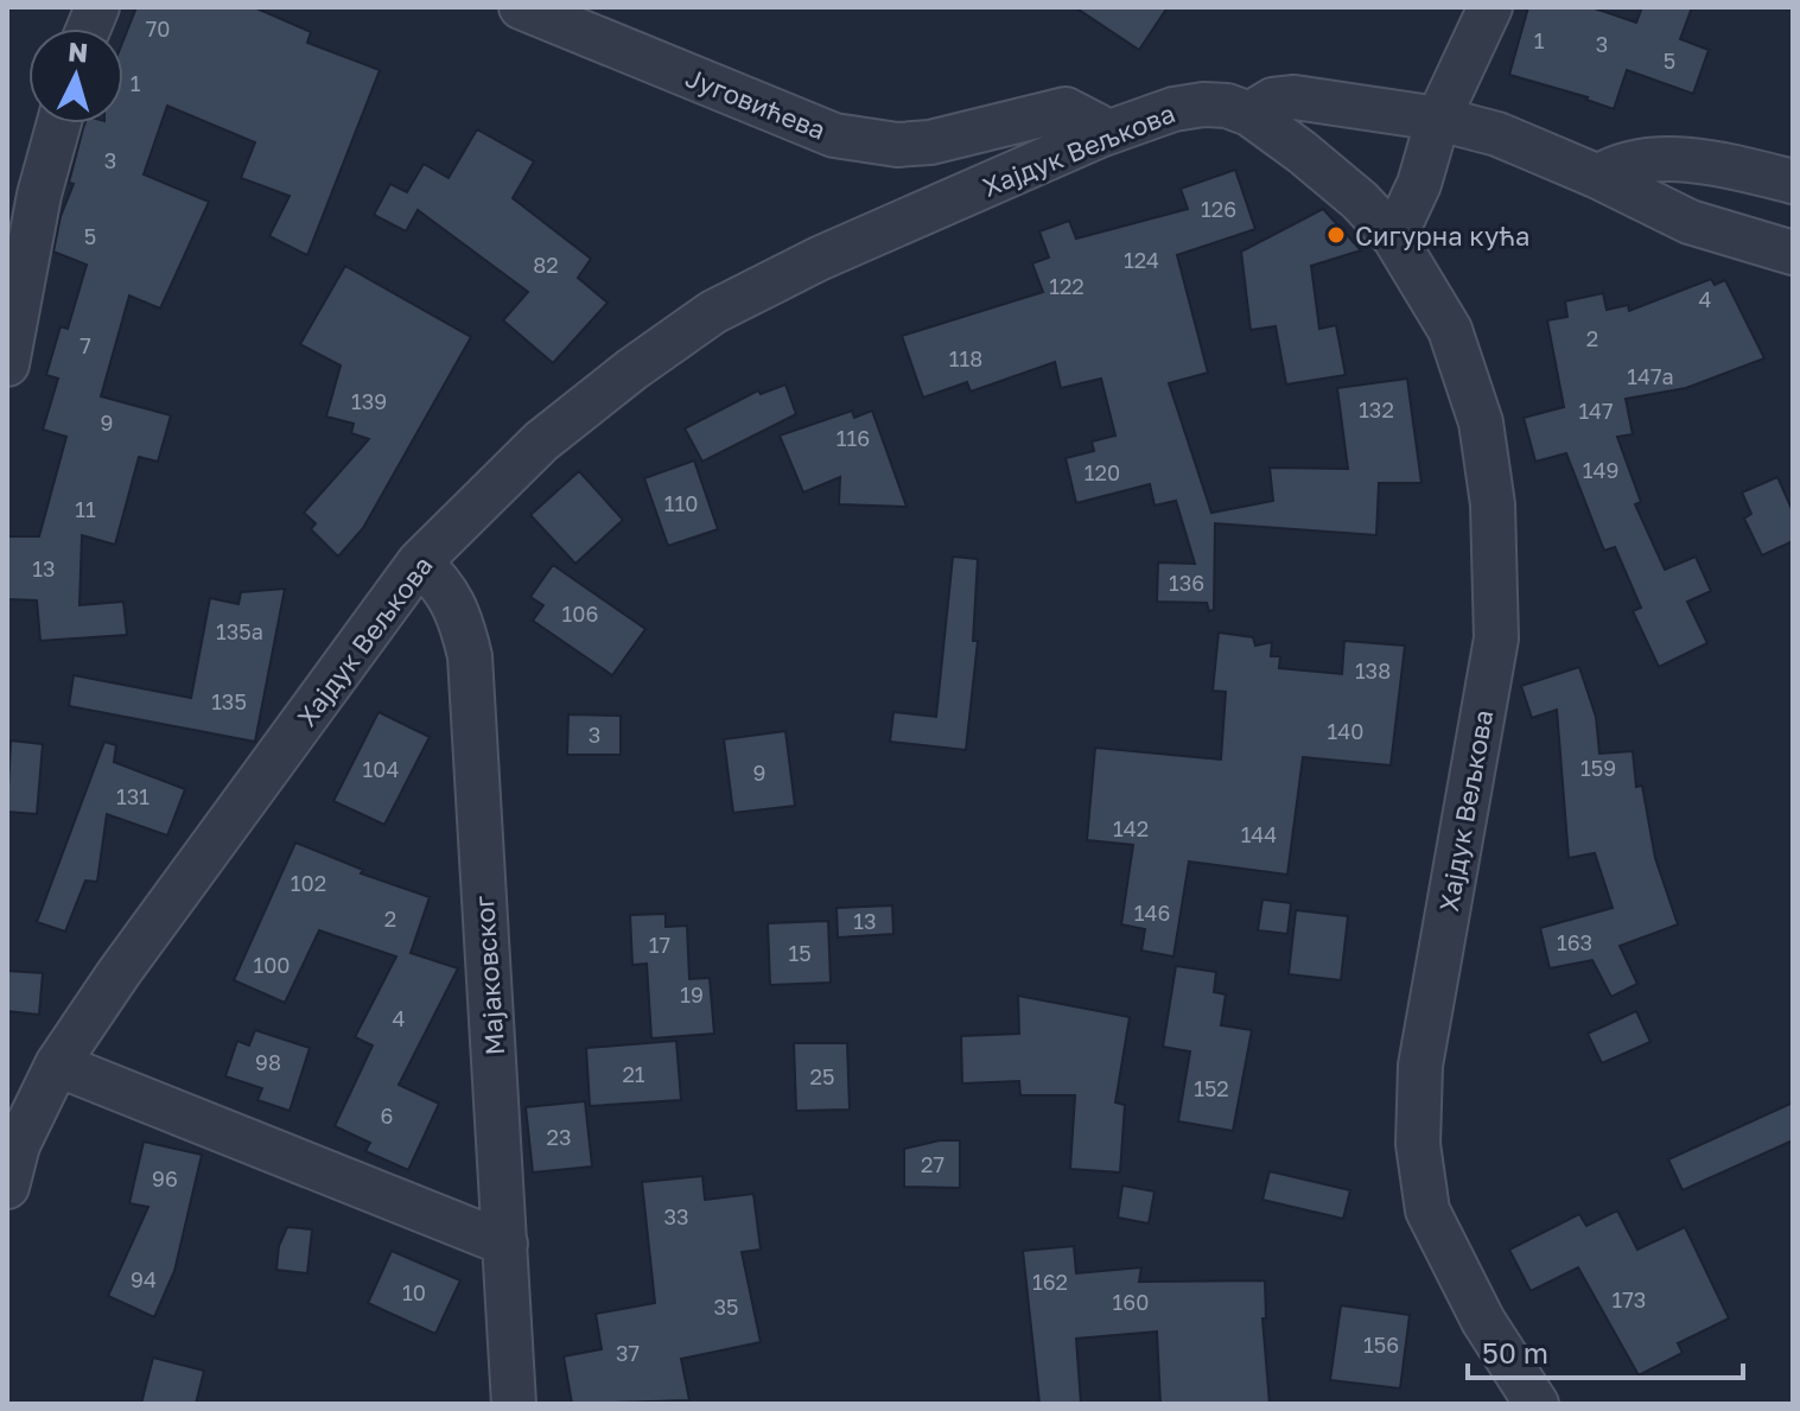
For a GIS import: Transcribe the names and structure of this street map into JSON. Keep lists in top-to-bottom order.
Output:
{
  "streets": {
    "street": ["Југовићева", "Хајдук Вељкова", "Мајаковског"]
  },
  "crossings": [
    ["Југовићева", "Хајдук Вељкова"],
    ["Хајдук Вељкова", "Мајаковског"]
  ],
  "places": ["Сигурна кућа"],
  "house_numbers": [
    "70",
    "1",
    "3",
    "5",
    "1",
    "3",
    "126",
    "5",
    "124",
    "82",
    "122",
    "4",
    "2",
    "7",
    "118",
    "147a",
    "139",
    "132",
    "147",
    "9",
    "116",
    "149",
    "120",
    "110",
    "11",
    "13",
    "136",
    "106",
    "135a",
    "138",
    "135",
    "140",
    "3",
    "159",
    "104",
    "9",
    "131",
    "142",
    "144",
    "102",
    "146",
    "2",
    "13",
    "163",
    "17",
    "15",
    "100",
    "19",
    "4",
    "98",
    "21",
    "25",
    "152",
    "6",
    "23",
    "27",
    "96",
    "33",
    "94",
    "162",
    "10",
    "173",
    "160",
    "35",
    "156",
    "37"
  ],
  "scale_bar": "50 m",
  "north": "top"
}
